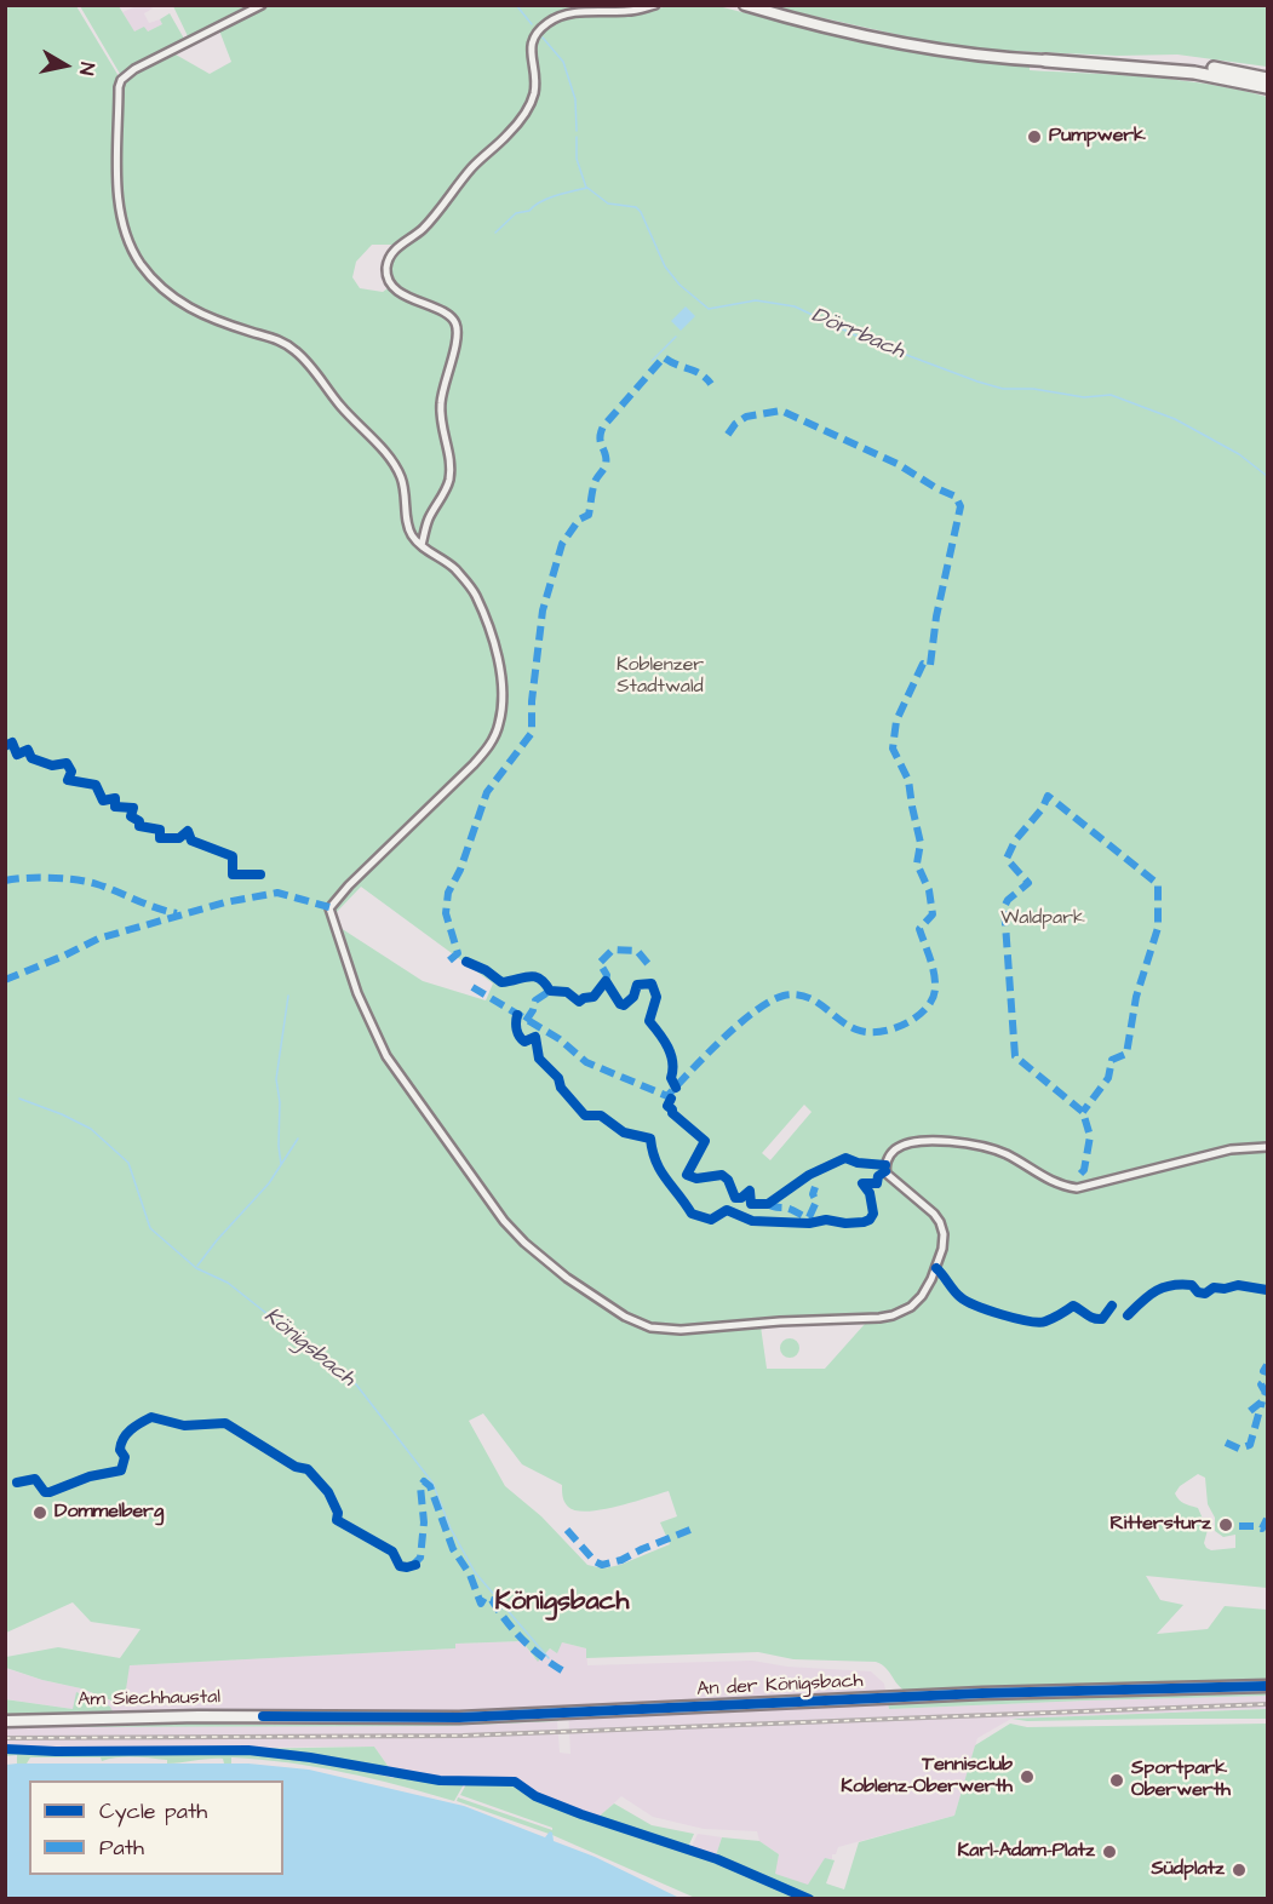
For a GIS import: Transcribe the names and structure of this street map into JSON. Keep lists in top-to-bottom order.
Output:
{
  "streets": {
    "main road": ["An der Königsbach", "Am Siechhaustal"]
  },
  "crossings": [
    ["An der Königsbach", "Am Siechhaustal"]
  ],
  "districts": ["Königsbach"],
  "water": ["Dörrbach", "Königsbach"],
  "parks": ["Koblenzer Stadtwald", "Waldpark"],
  "places": [
    "Pumpwerk",
    "Dommelberg",
    "Rittersturz",
    "Tennisclub Koblenz-Oberwerth",
    "Sportpark Oberwerth",
    "Karl-Adam-Platz",
    "Südplatz"
  ],
  "legend": ["Cycle path", "Path"],
  "north": "right"
}
